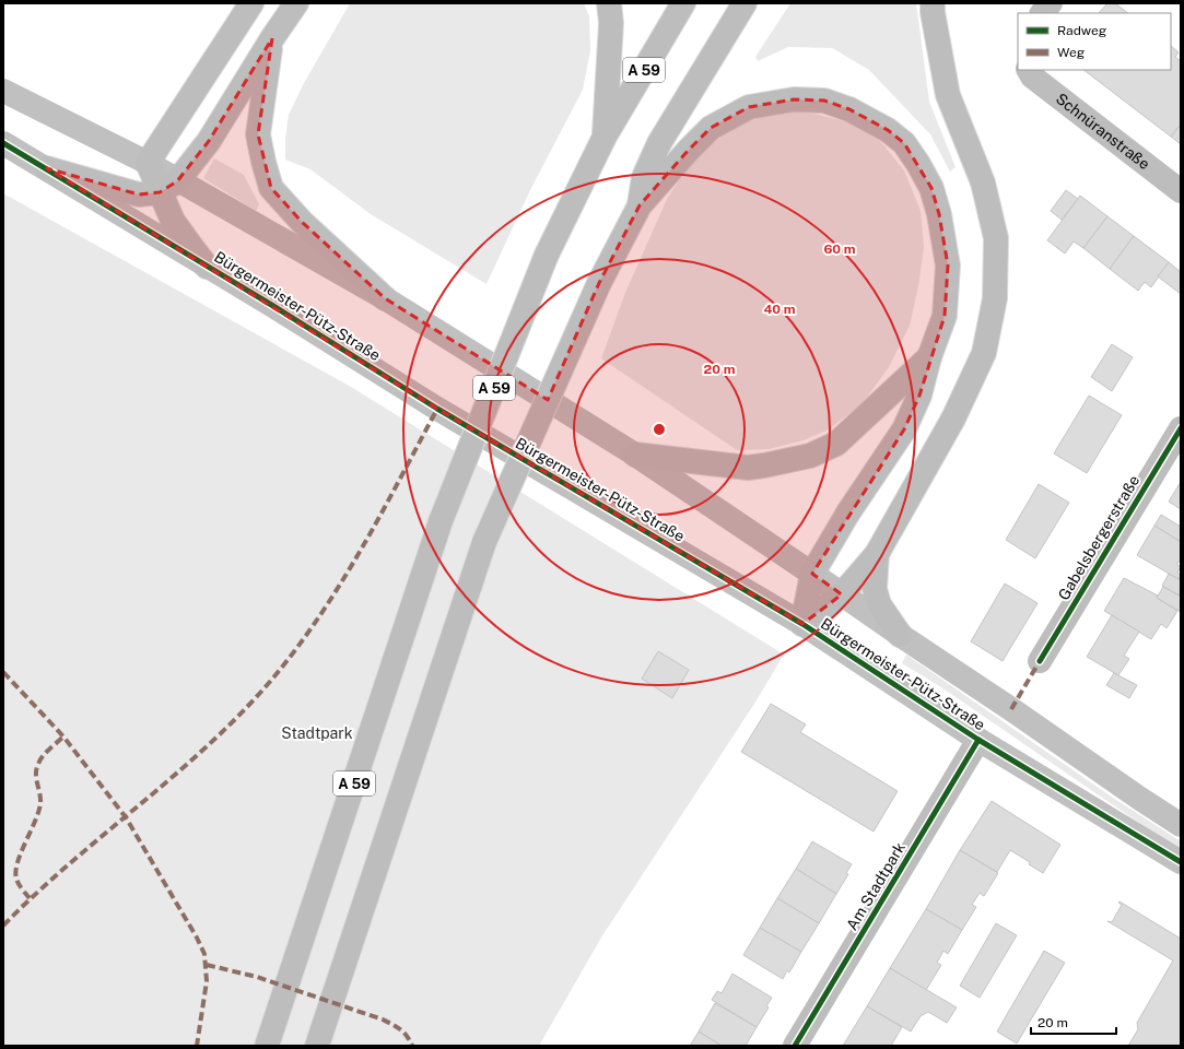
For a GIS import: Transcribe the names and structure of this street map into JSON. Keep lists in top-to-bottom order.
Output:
{
  "streets": {
    "main road": [
      "A 59",
      "Schnüranstraße",
      "Bürgermeister-Pütz-Straße",
      "Gabelsbergerstraße",
      "Am Stadtpark"
    ]
  },
  "crossings": [
    ["Bürgermeister-Pütz-Straße", "Am Stadtpark"]
  ],
  "parks": ["Stadtpark"],
  "legend": ["Radweg", "Weg"],
  "scale_bar": "20 m",
  "rings": ["60 m", "40 m", "20 m"]
}
